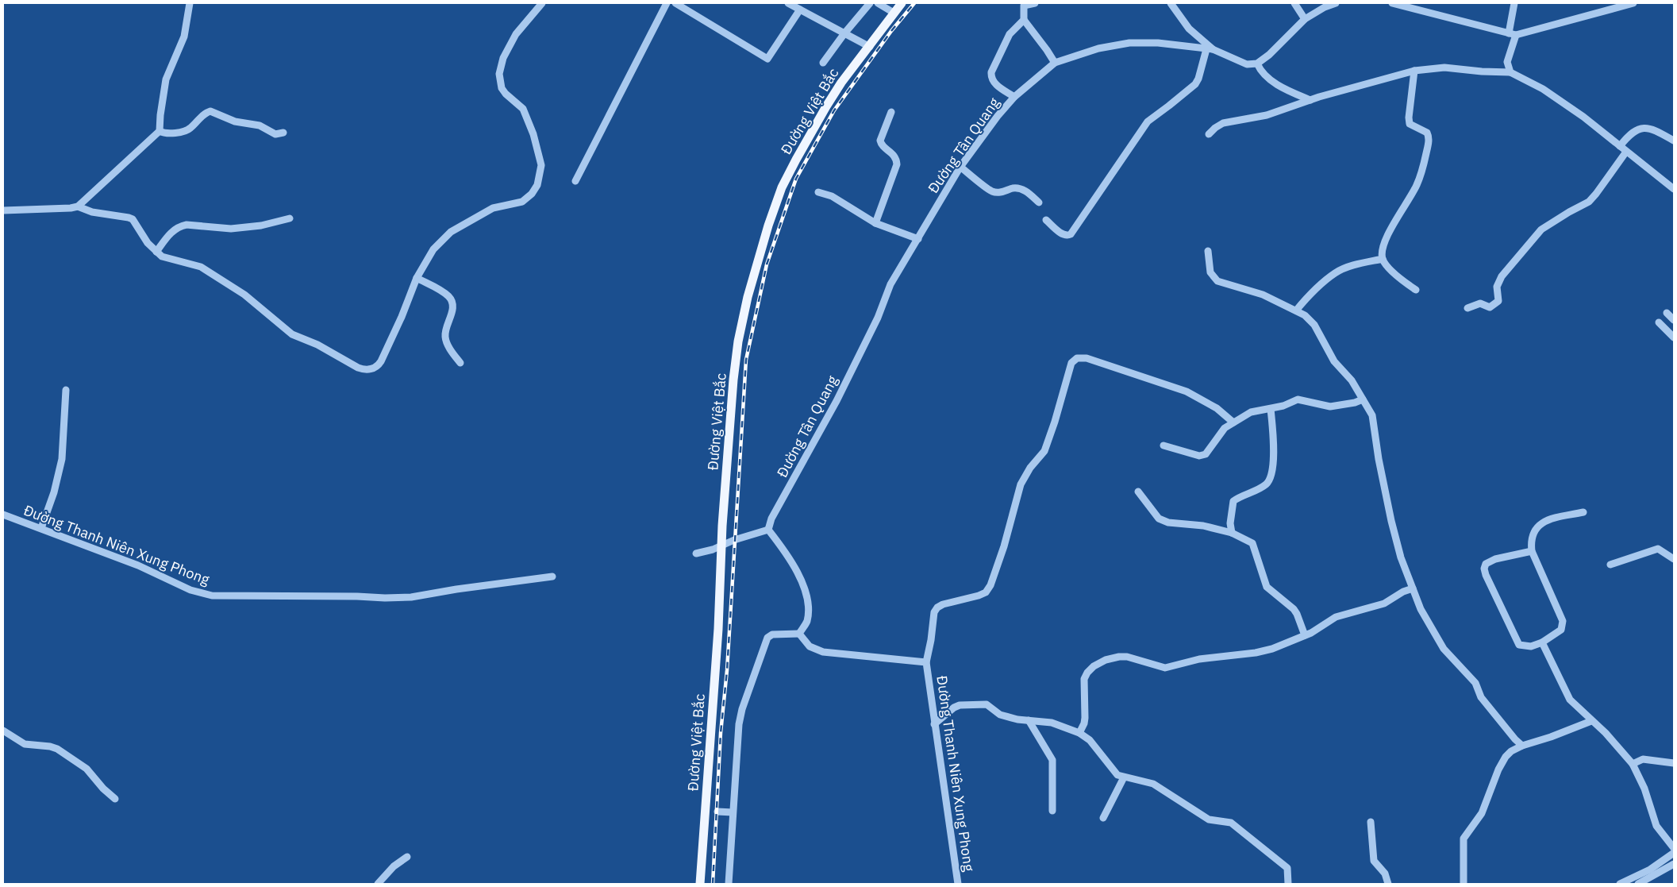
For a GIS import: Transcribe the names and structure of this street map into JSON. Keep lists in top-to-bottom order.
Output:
{
  "streets": {
    "main road": ["Đường Việt Bắc"],
    "street": ["Đường Tân Quang", "Đường Thanh Niên Xung Phong"]
  }
}
